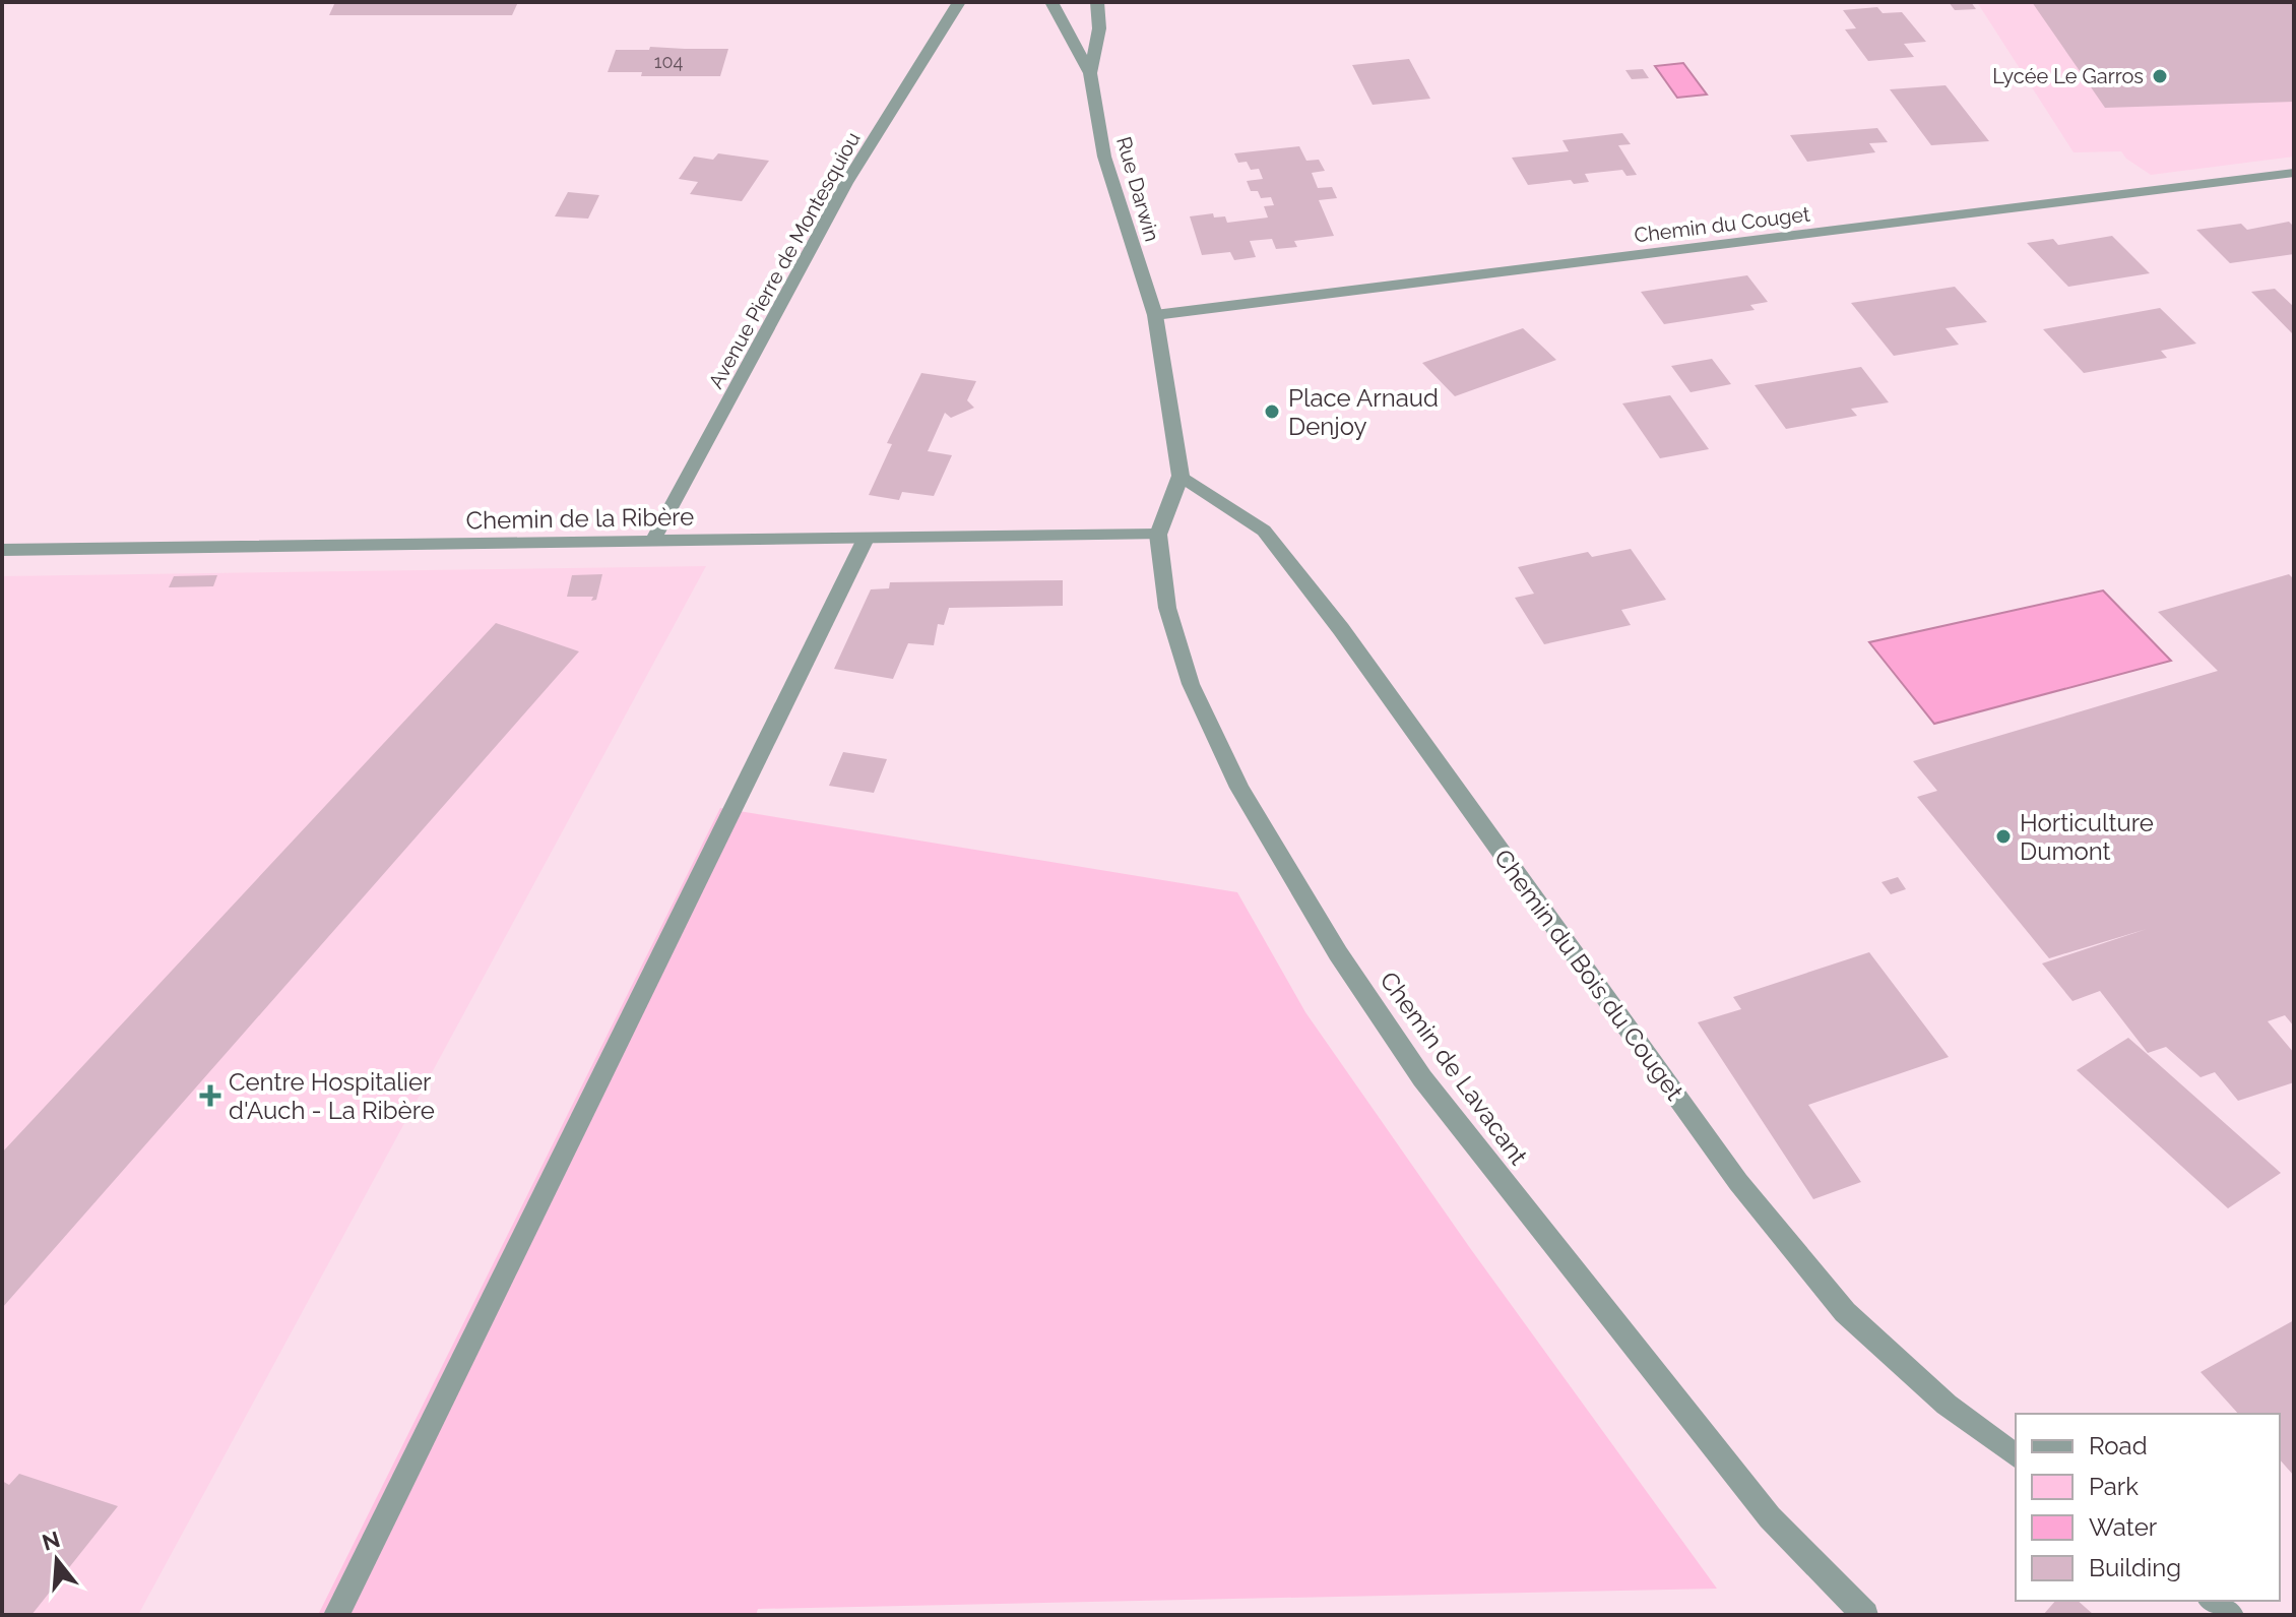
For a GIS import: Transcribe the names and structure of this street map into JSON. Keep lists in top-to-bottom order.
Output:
{
  "streets": {
    "street": [
      "Rue Darwin",
      "Chemin du Couget",
      "Avenue Pierre de Montesquiou",
      "Chemin de la Ribère",
      "Chemin du Bois du Couget",
      "Chemin de Lavacant"
    ]
  },
  "crossings": [
    ["Rue Darwin", "Chemin du Couget"],
    ["Avenue Pierre de Montesquiou", "Chemin de la Ribère"],
    ["Chemin de la Ribère", "Chemin de Lavacant"],
    ["Chemin du Bois du Couget", "Chemin de Lavacant"]
  ],
  "places": {
    "other": ["Lycée Le Garros", "Place Arnaud Denjoy", "Horticulture Dumont"],
    "health": ["Centre Hospitalier d'Auch - La Ribère"]
  },
  "house_numbers": ["104"],
  "legend": [
    "Road",
    "Park",
    "Water",
    "Building"
  ],
  "north": "top"
}
